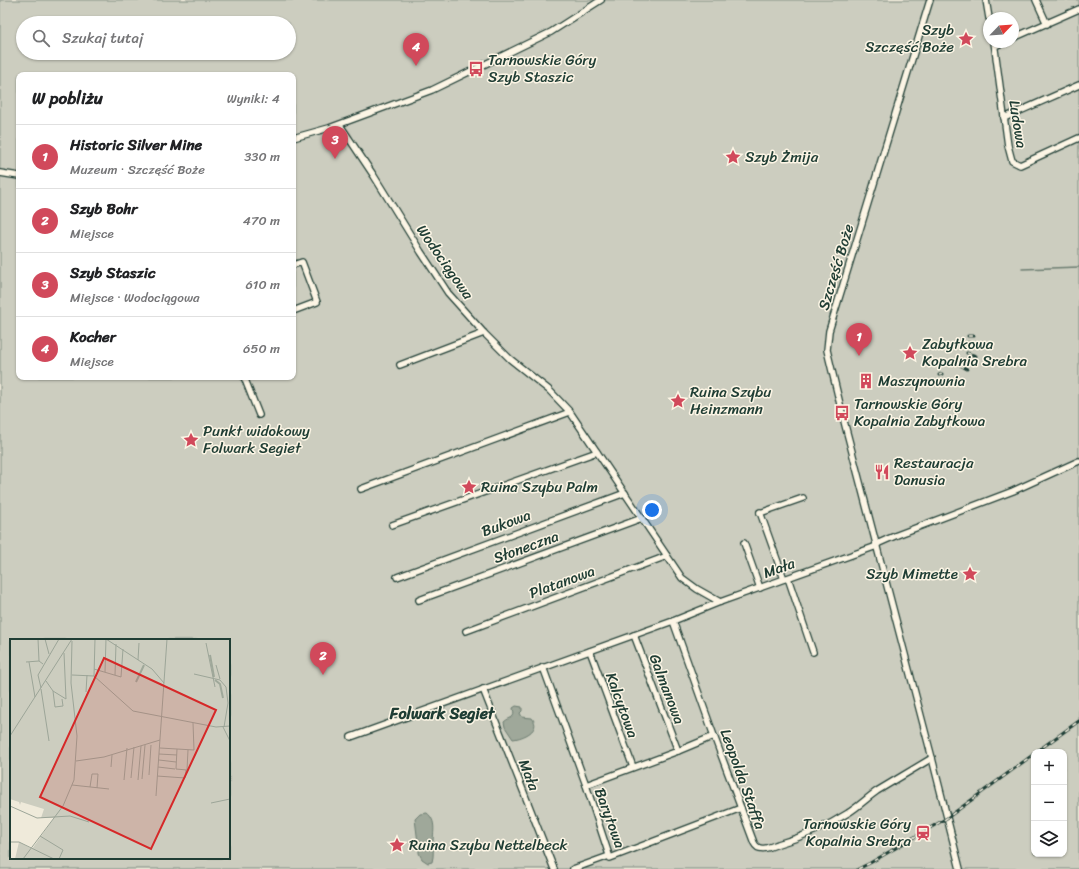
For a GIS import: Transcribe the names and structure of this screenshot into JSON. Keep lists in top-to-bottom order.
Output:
{
  "streets": {
    "street": [
      "Ludowa",
      "Wodociągowa",
      "Szczęść Boże",
      "Bukowa",
      "Słoneczna",
      "Mała",
      "Platanowa",
      "Galmanowa",
      "Kalcytowa",
      "Leopolda Staffa",
      "Barytowa"
    ]
  },
  "crossings": [
    ["Wodociągowa", "Bukowa"],
    ["Wodociągowa", "Słoneczna"],
    ["Wodociągowa", "Mała"],
    ["Wodociągowa", "Platanowa"],
    ["Szczęść Boże", "Mała"],
    ["Mała", "Galmanowa"],
    ["Mała", "Kalcytowa"],
    ["Mała", "Leopolda Staffa"],
    ["Galmanowa", "Barytowa"],
    ["Kalcytowa", "Barytowa"],
    ["Leopolda Staffa", "Barytowa"]
  ],
  "districts": ["Folwark Segiet"],
  "places": {
    "place": [
      "Szyb Szczęść Boże",
      "Szyb Żmija",
      "Zabytkowa Kopalnia Srebra",
      "Ruina Szybu Heinzmann",
      "Punkt widokowy Folwark Segiet",
      "Ruina Szybu Palm",
      "Szyb Mimette",
      "Ruina Szybu Nettelbeck"
    ],
    "bus stop": ["Tarnowskie Góry Szyb Staszic", "Tarnowskie Góry Kopalnia Zabytkowa"],
    "building": ["Maszynownia"],
    "restaurant": ["Restauracja Danusia"],
    "station": ["Tarnowskie Góry Kopalnia Srebra"]
  },
  "north": "top right",
  "page": {
    "search": "Szukaj tutaj",
    "pins": [
      "4",
      "3",
      "1",
      "2"
    ],
    "heading": ["W pobliżu", "Wyniki: 4"],
    "list": [
      {
        "mark": "1",
        "name": "Historic Silver Mine",
        "note": "Muzeum · Szczęść Boże",
        "value": "330 m"
      },
      {
        "mark": "2",
        "name": "Szyb Bohr",
        "note": "Miejsce",
        "value": "470 m"
      },
      {
        "mark": "3",
        "name": "Szyb Staszic",
        "note": "Miejsce · Wodociągowa",
        "value": "610 m"
      },
      {
        "mark": "4",
        "name": "Kocher",
        "note": "Miejsce",
        "value": "650 m"
      }
    ],
    "map_buttons": ["+", "−"]
  }
}
